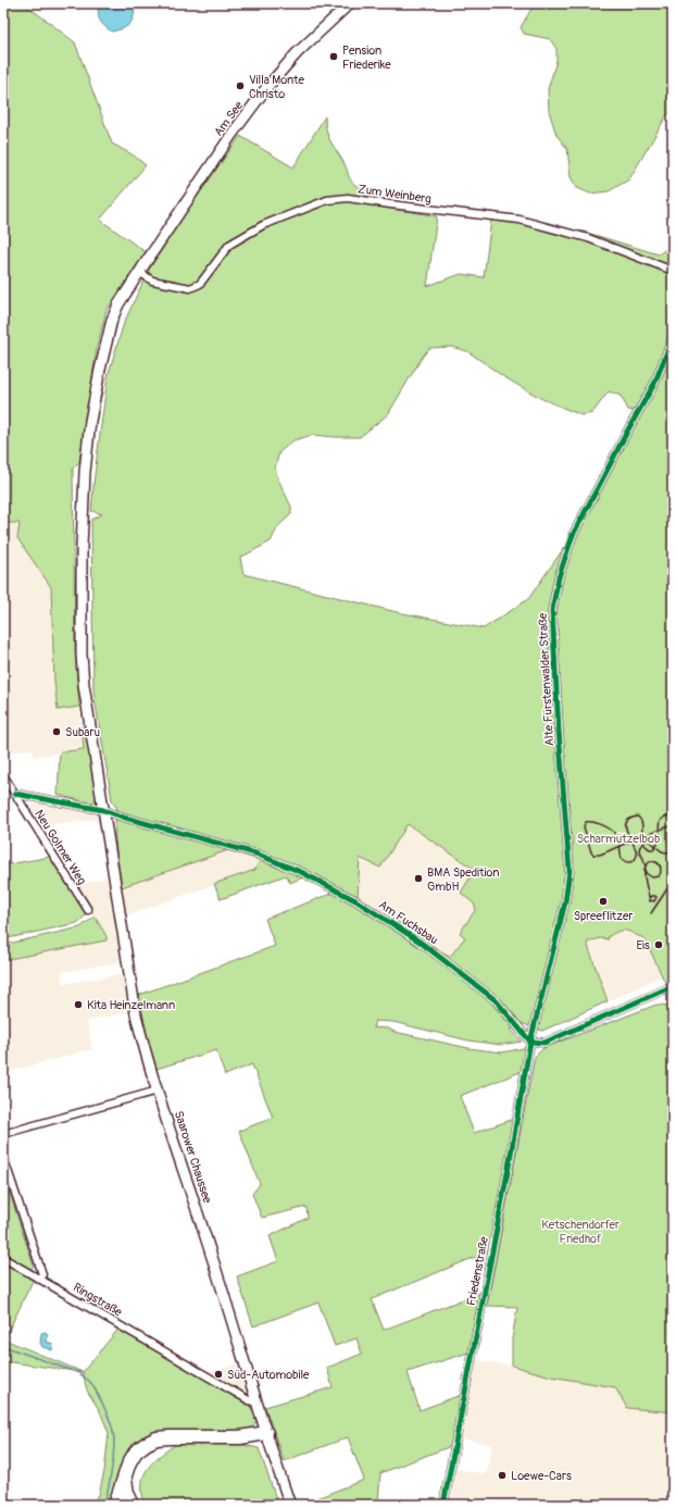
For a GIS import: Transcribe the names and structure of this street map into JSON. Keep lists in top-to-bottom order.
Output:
{
  "streets": {
    "main road": ["Am See", "Saarower Chaussee"],
    "street": [
      "Zum Weinberg",
      "Alte Fürstenwalder Straße",
      "Neu Golmer Weg",
      "Am Fuchsbau",
      "Friedenstraße",
      "Ringstraße"
    ]
  },
  "crossings": [
    ["Am See", "Zum Weinberg"],
    ["Am See", "Neu Golmer Weg"],
    ["Am See", "Am Fuchsbau"],
    ["Am See", "Saarower Chaussee"],
    ["Alte Fürstenwalder Straße", "Am Fuchsbau"],
    ["Alte Fürstenwalder Straße", "Friedenstraße"],
    ["Neu Golmer Weg", "Am Fuchsbau"],
    ["Neu Golmer Weg", "Saarower Chaussee"],
    ["Am Fuchsbau", "Saarower Chaussee"],
    ["Am Fuchsbau", "Friedenstraße"],
    ["Saarower Chaussee", "Ringstraße"]
  ],
  "parks": ["Scharmützelbob", "Ketschendorfer Friedhof"],
  "places": [
    "Pension Friederike",
    "Villa Monte Christo",
    "Subaru",
    "BMA Spedition GmbH",
    "Spreeflitzer",
    "Eis",
    "Kita Heinzelmann",
    "Süd-Automobile",
    "Loewe-Cars"
  ]
}
